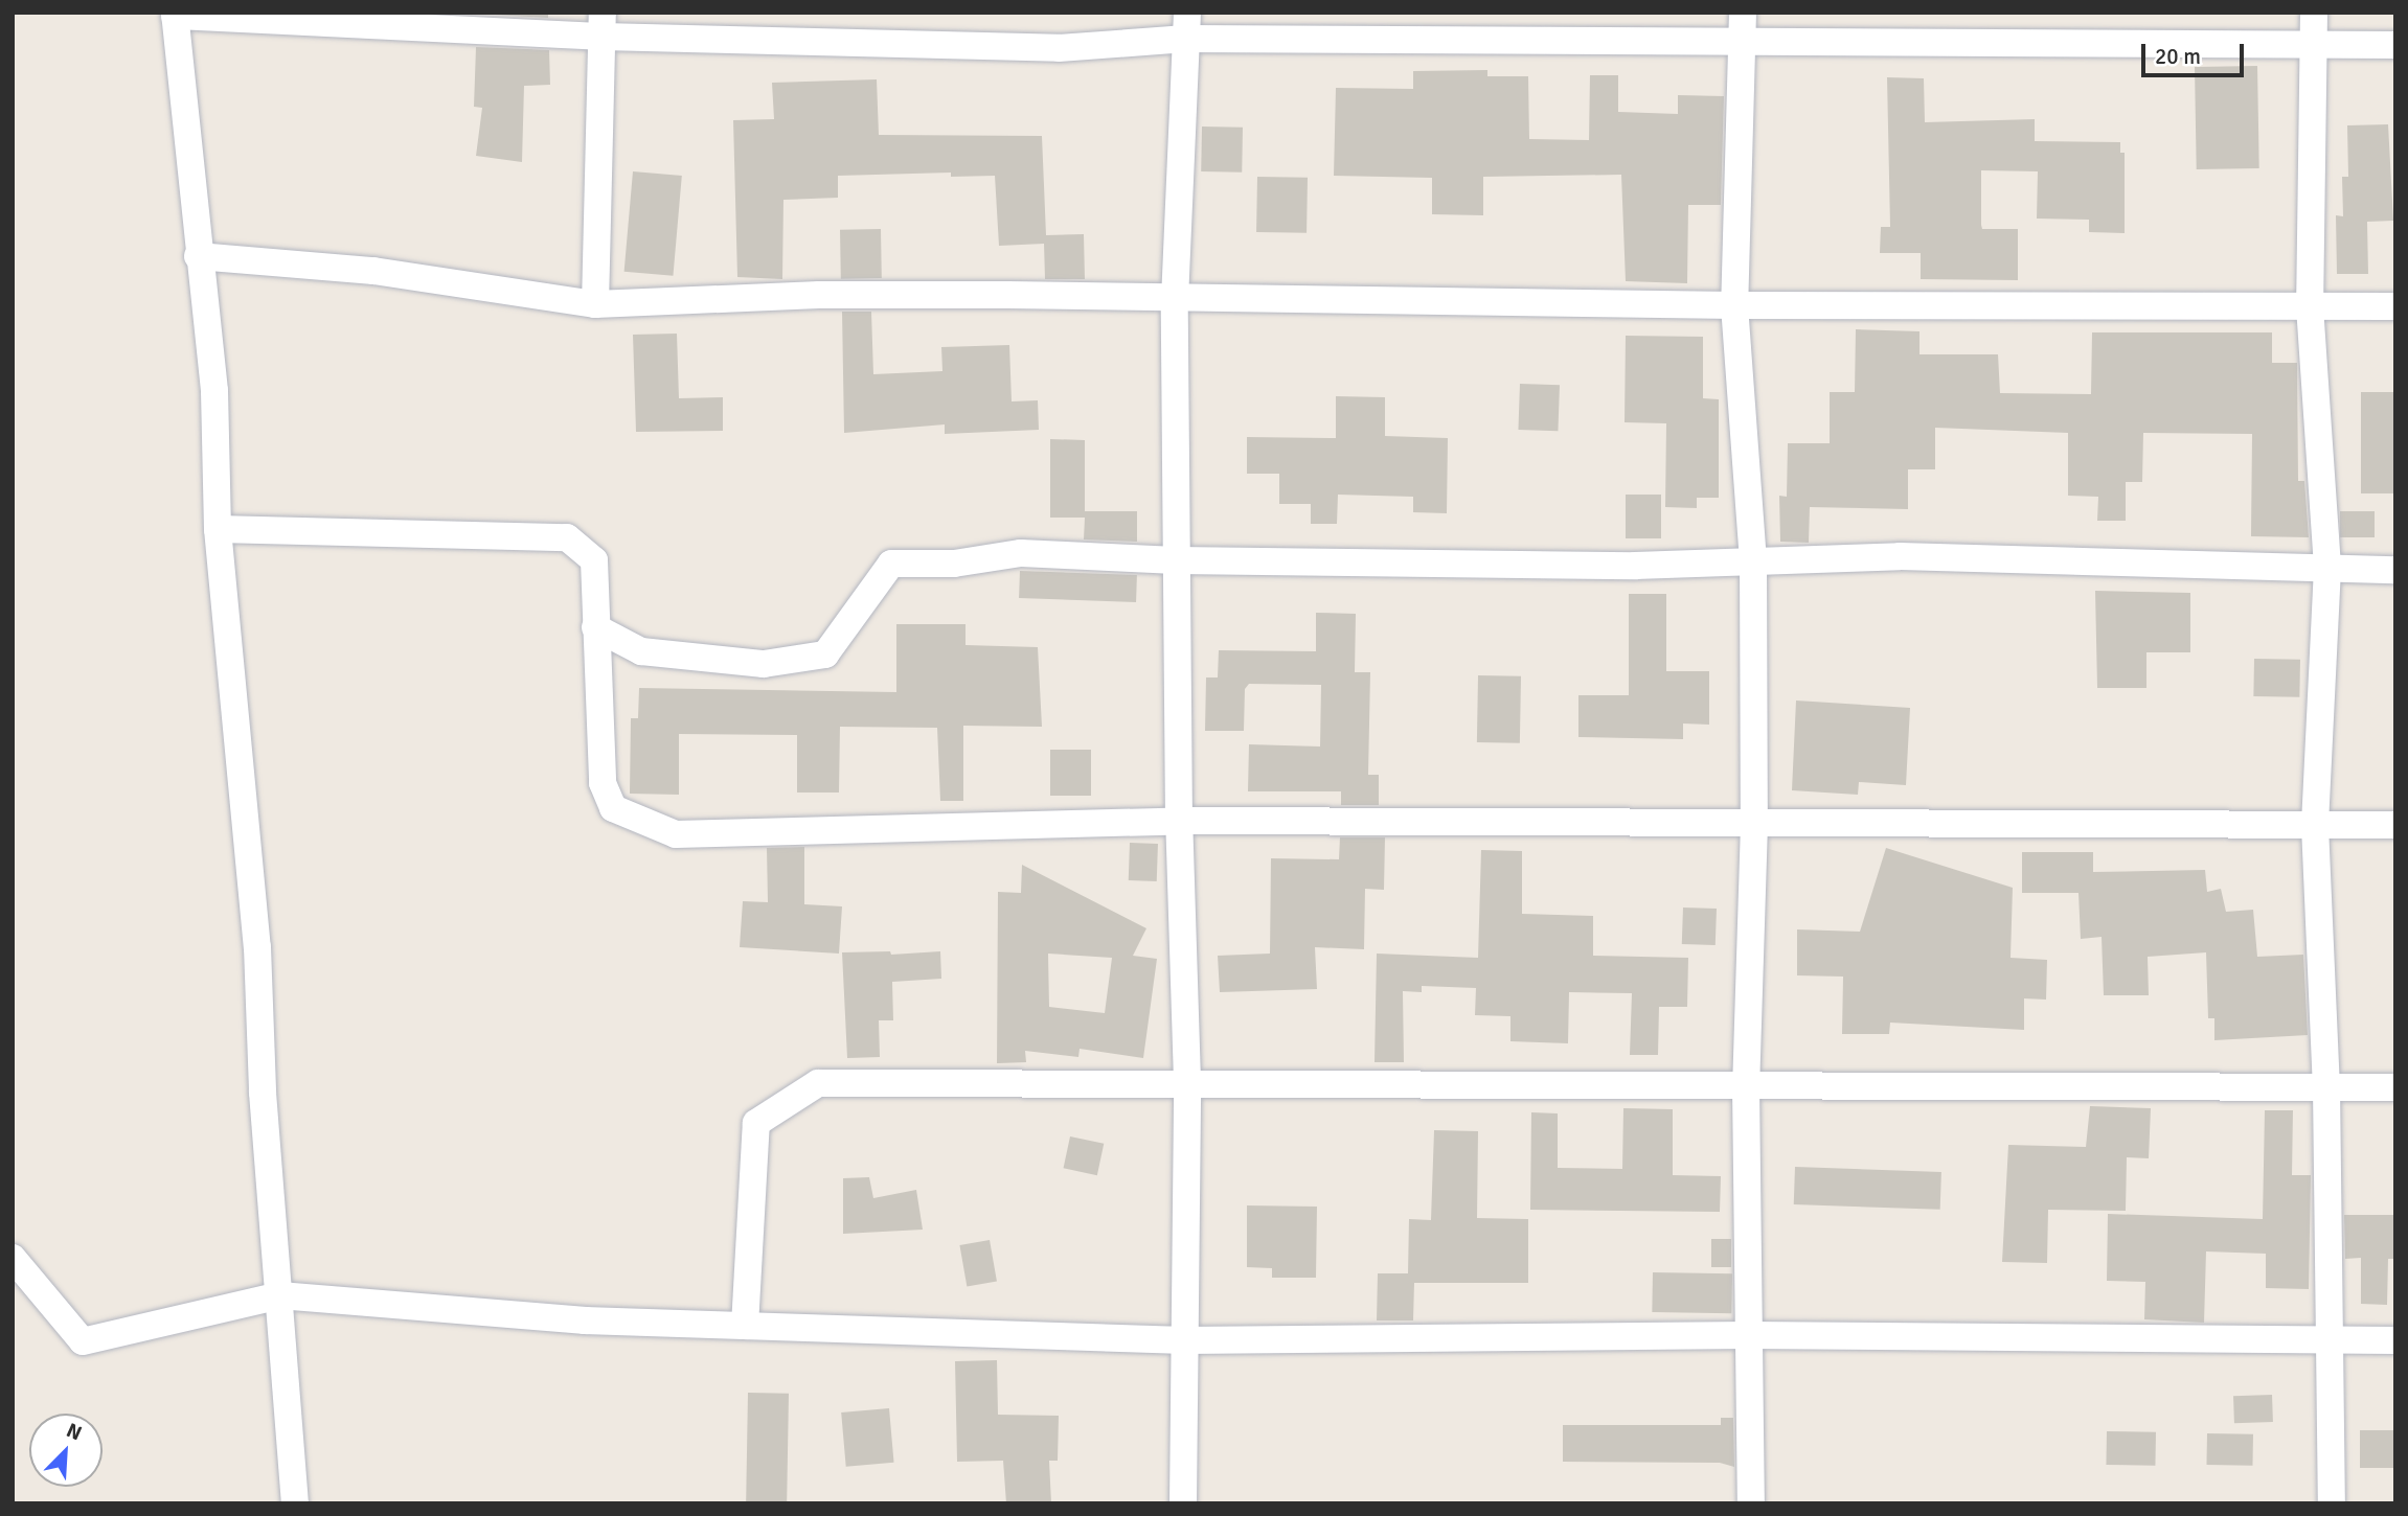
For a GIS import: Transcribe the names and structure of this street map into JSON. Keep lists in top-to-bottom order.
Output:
{
  "scale_bar": "20 m",
  "north": "top right"
}
